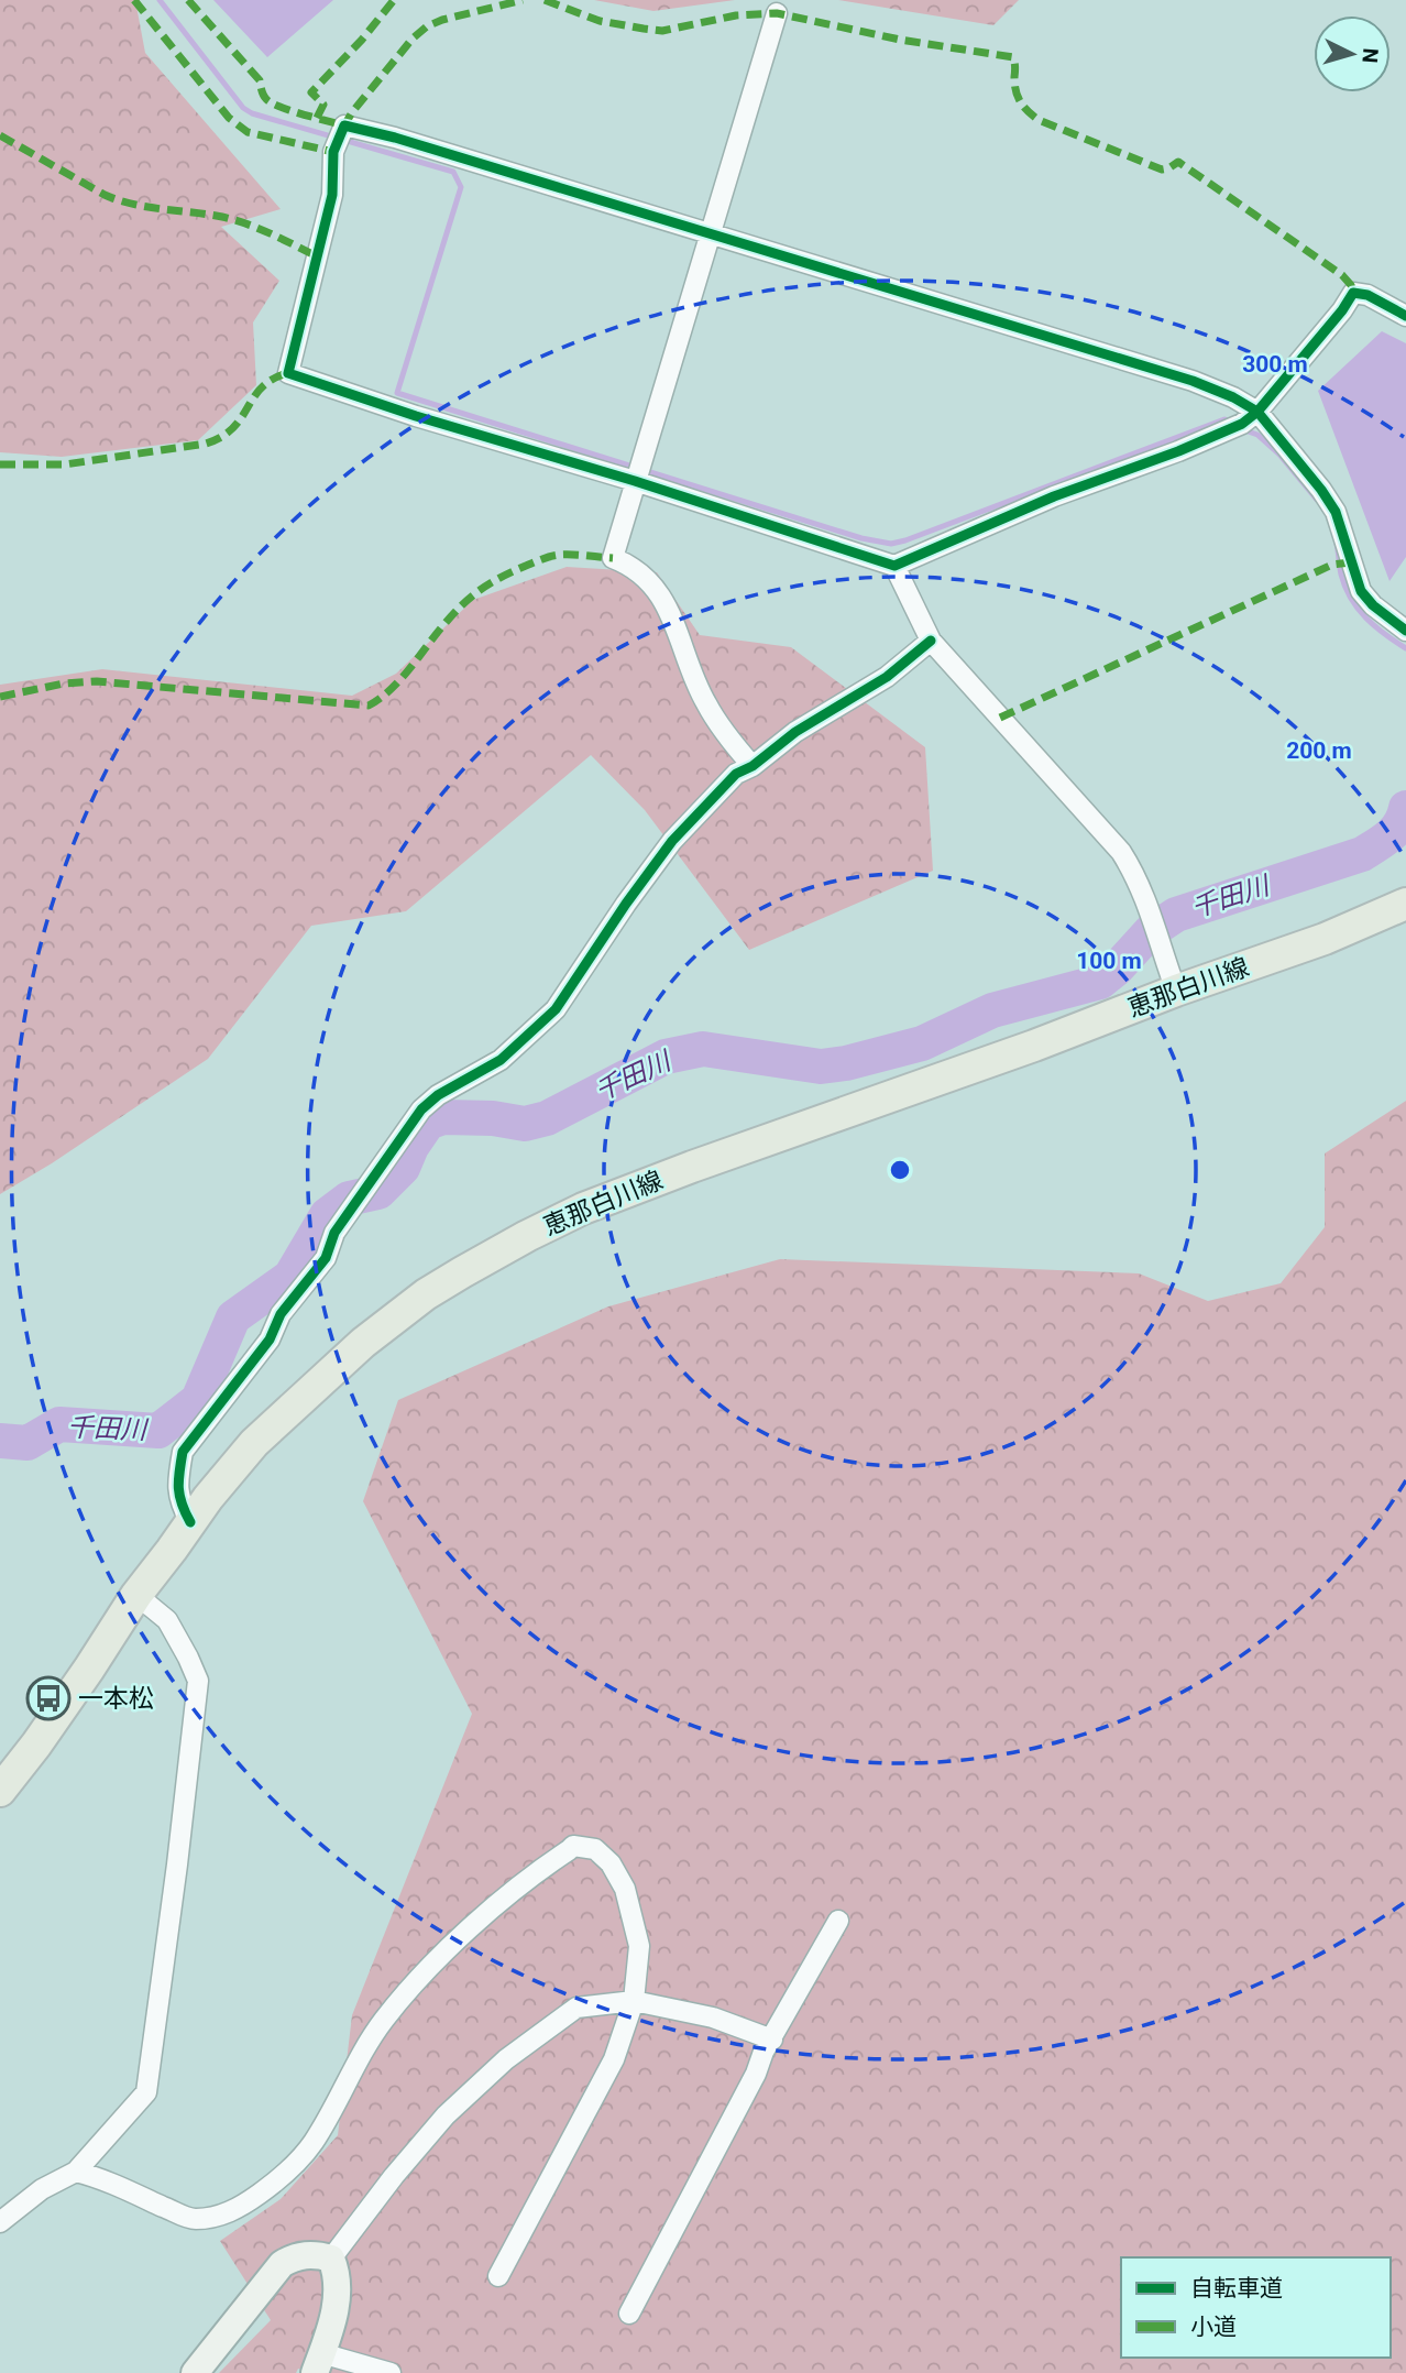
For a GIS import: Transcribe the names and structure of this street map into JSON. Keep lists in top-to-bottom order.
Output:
{
  "streets": {
    "main road": ["恵那白川線"]
  },
  "water": ["千田川"],
  "places": {
    "bus stop": ["一本松"]
  },
  "legend": ["自転車道", "小道"],
  "north": "right",
  "rings": ["300 m", "200 m", "100 m"]
}
